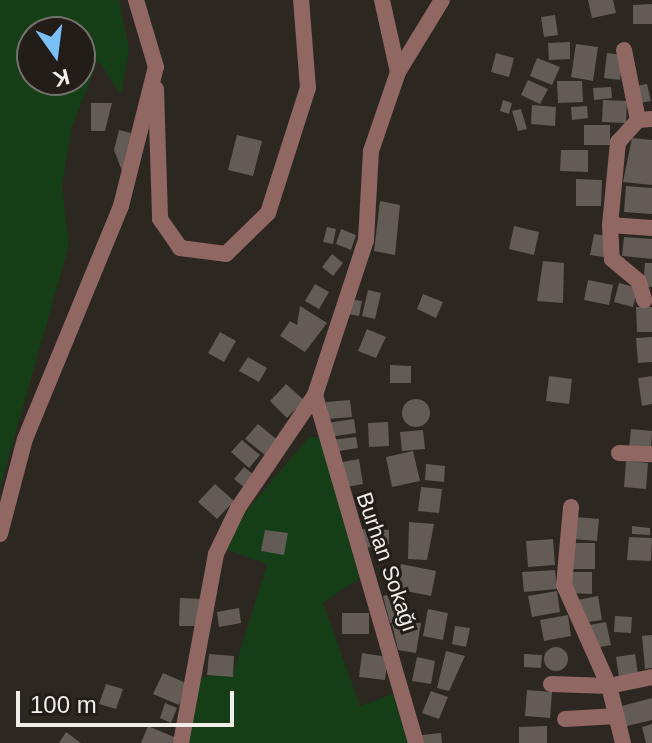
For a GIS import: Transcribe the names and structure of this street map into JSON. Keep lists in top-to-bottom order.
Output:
{
  "streets": {
    "street": ["Burhan Sokağı"]
  },
  "scale_bar": "100 m",
  "north": "bottom"
}
